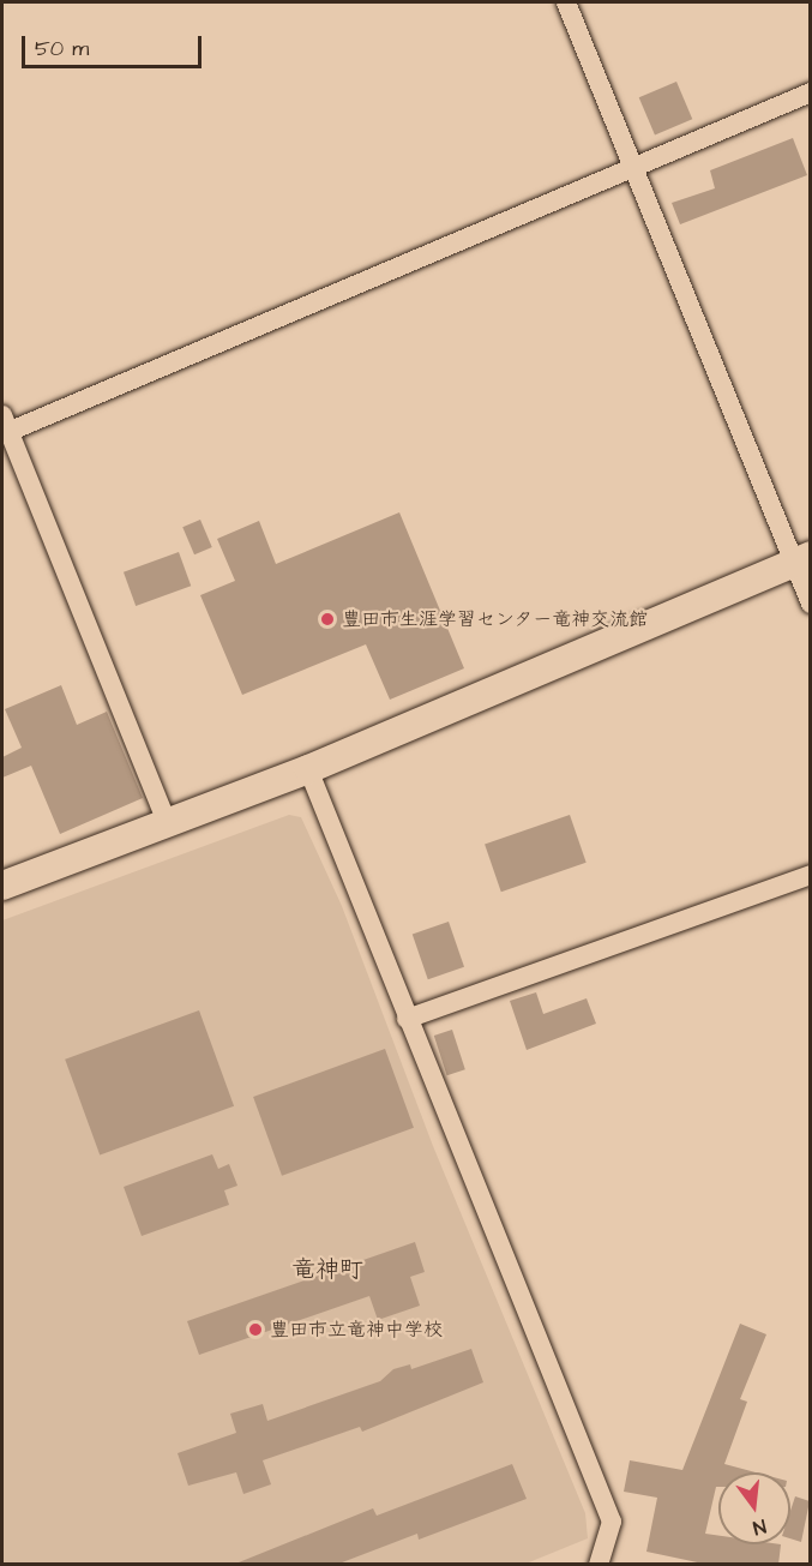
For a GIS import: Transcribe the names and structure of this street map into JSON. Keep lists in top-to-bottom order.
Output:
{
  "districts": ["竜神町"],
  "places": ["豊田市生涯学習センター竜神交流館", "豊田市立竜神中学校"],
  "scale_bar": "50 m",
  "north": "bottom"
}
